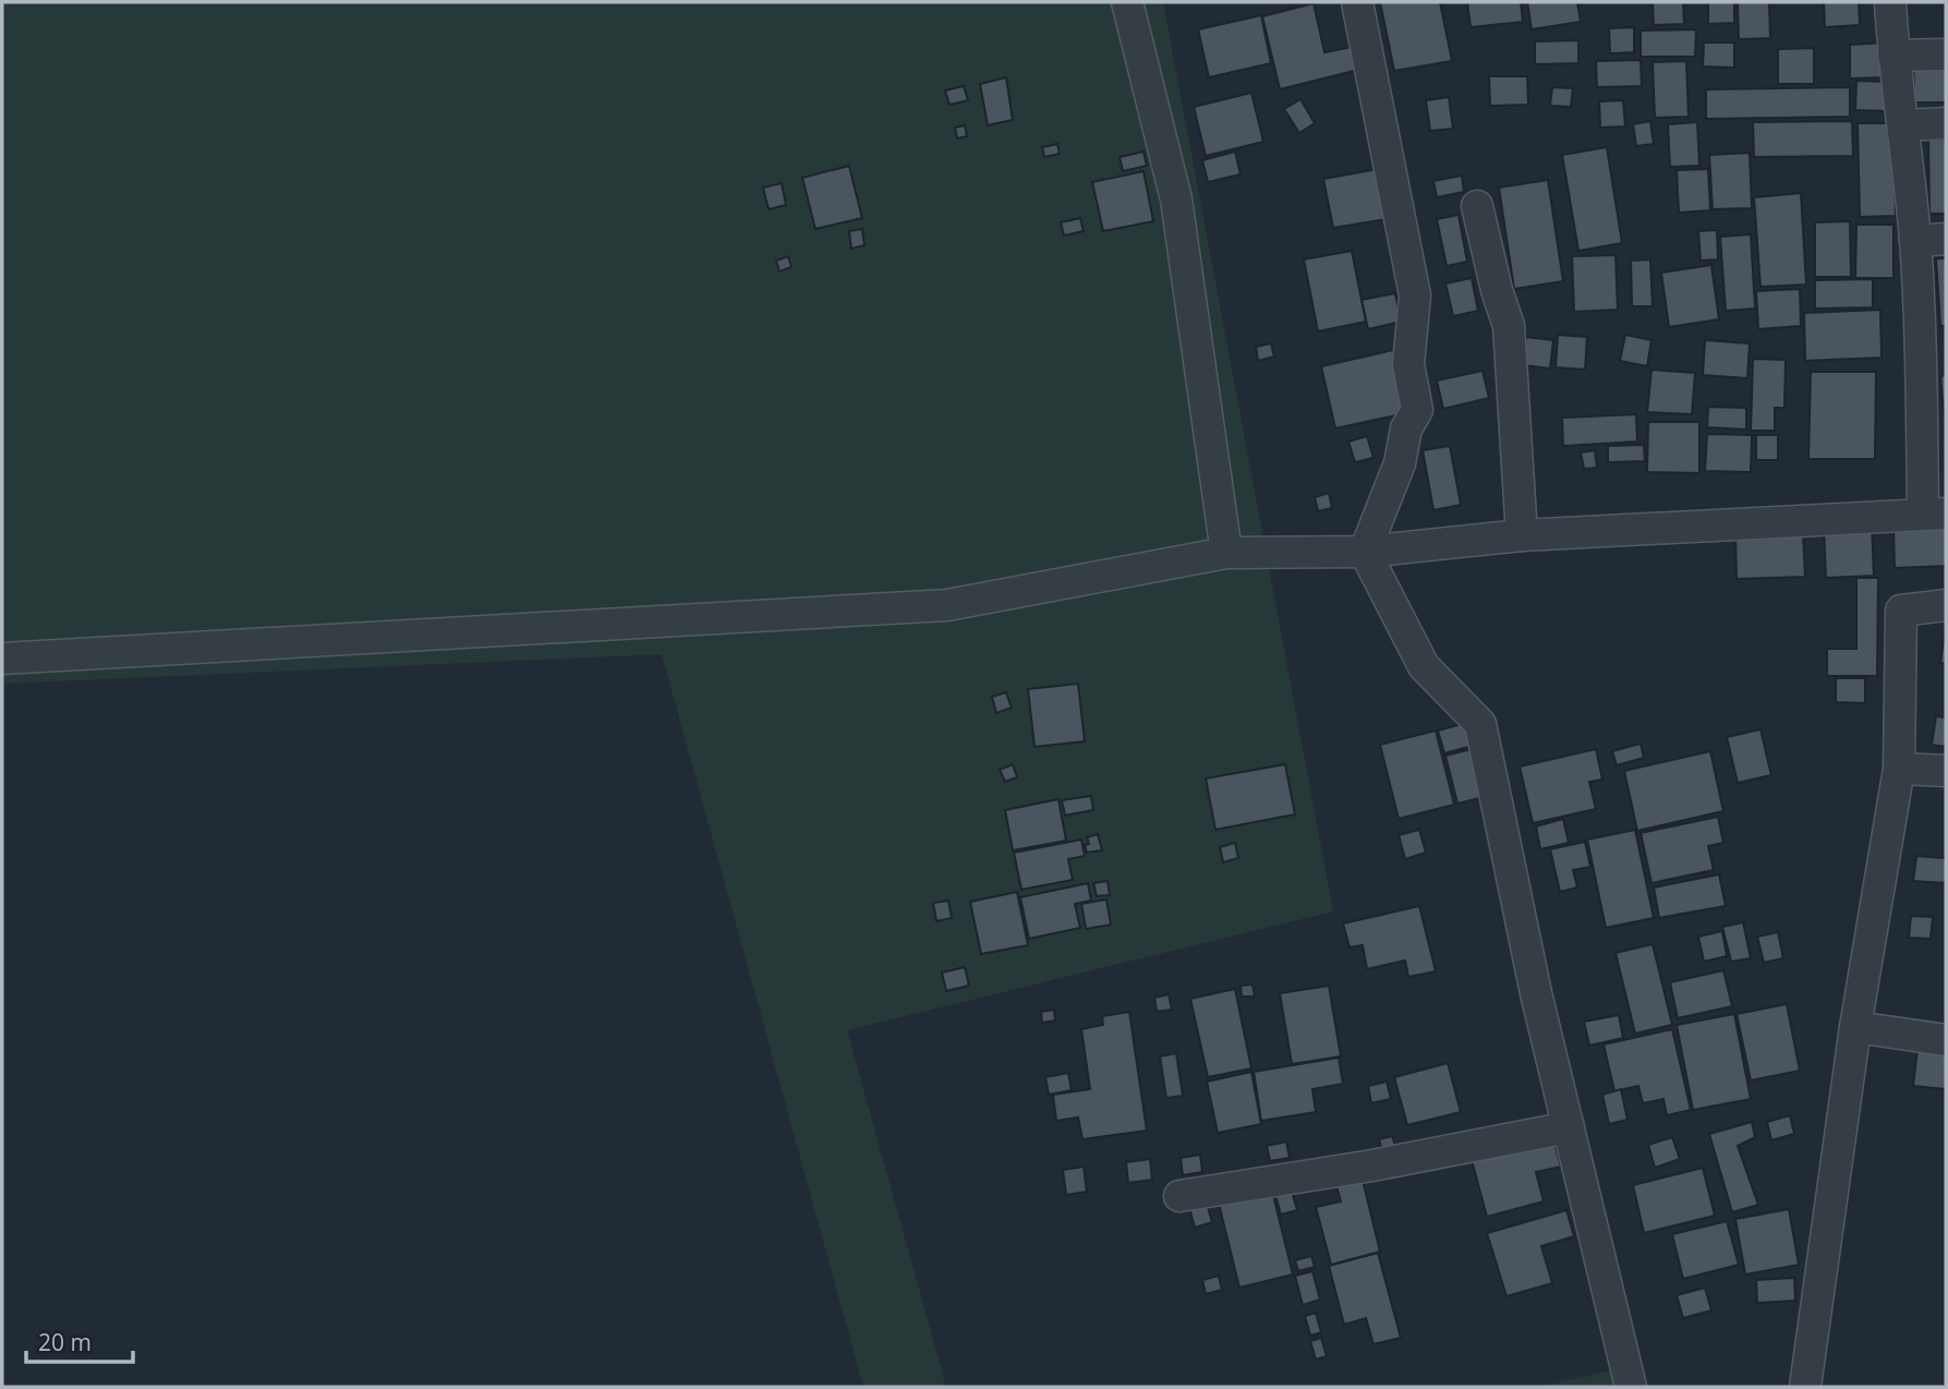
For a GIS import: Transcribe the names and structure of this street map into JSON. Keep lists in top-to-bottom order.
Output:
{
  "scale_bar": "20 m"
}
